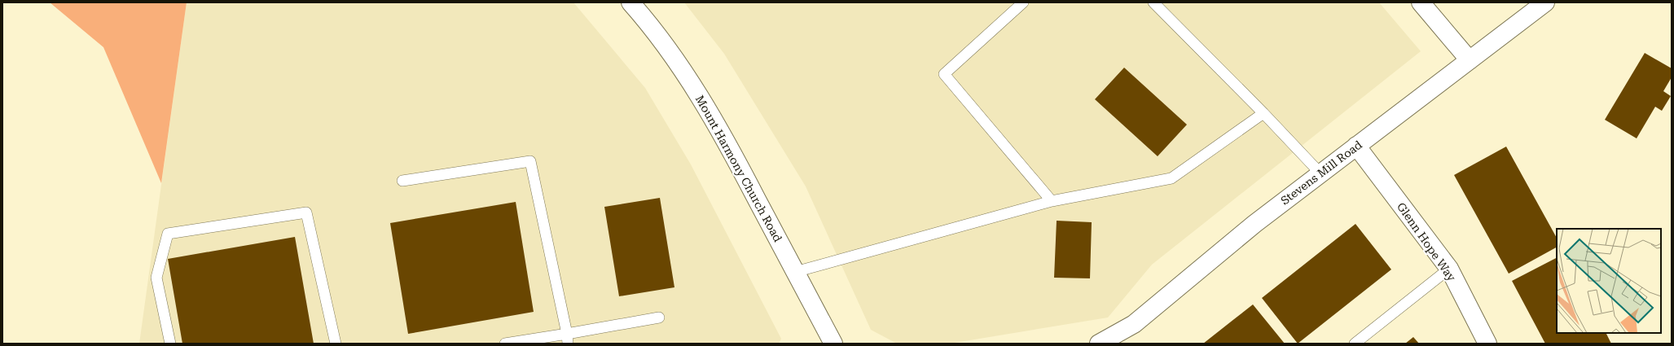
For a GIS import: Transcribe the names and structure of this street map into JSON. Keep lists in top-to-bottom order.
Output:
{
  "streets": {
    "street": ["Mount Harmony Church Road", "Stevens Mill Road", "Glenn Hope Way"]
  },
  "crossings": [
    ["Stevens Mill Road", "Glenn Hope Way"]
  ]
}
